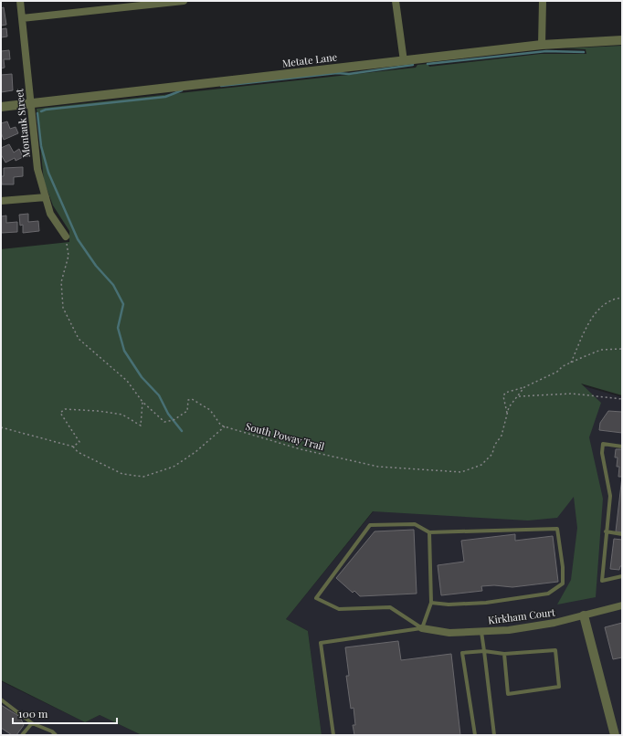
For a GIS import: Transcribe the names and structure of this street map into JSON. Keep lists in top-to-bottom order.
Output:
{
  "streets": {
    "street": ["Metate Lane", "Montauk Street", "Kirkham Court"],
    "path": ["South Poway Trail"]
  },
  "crossings": [
    ["Metate Lane", "Montauk Street"]
  ],
  "scale_bar": "100 m"
}
